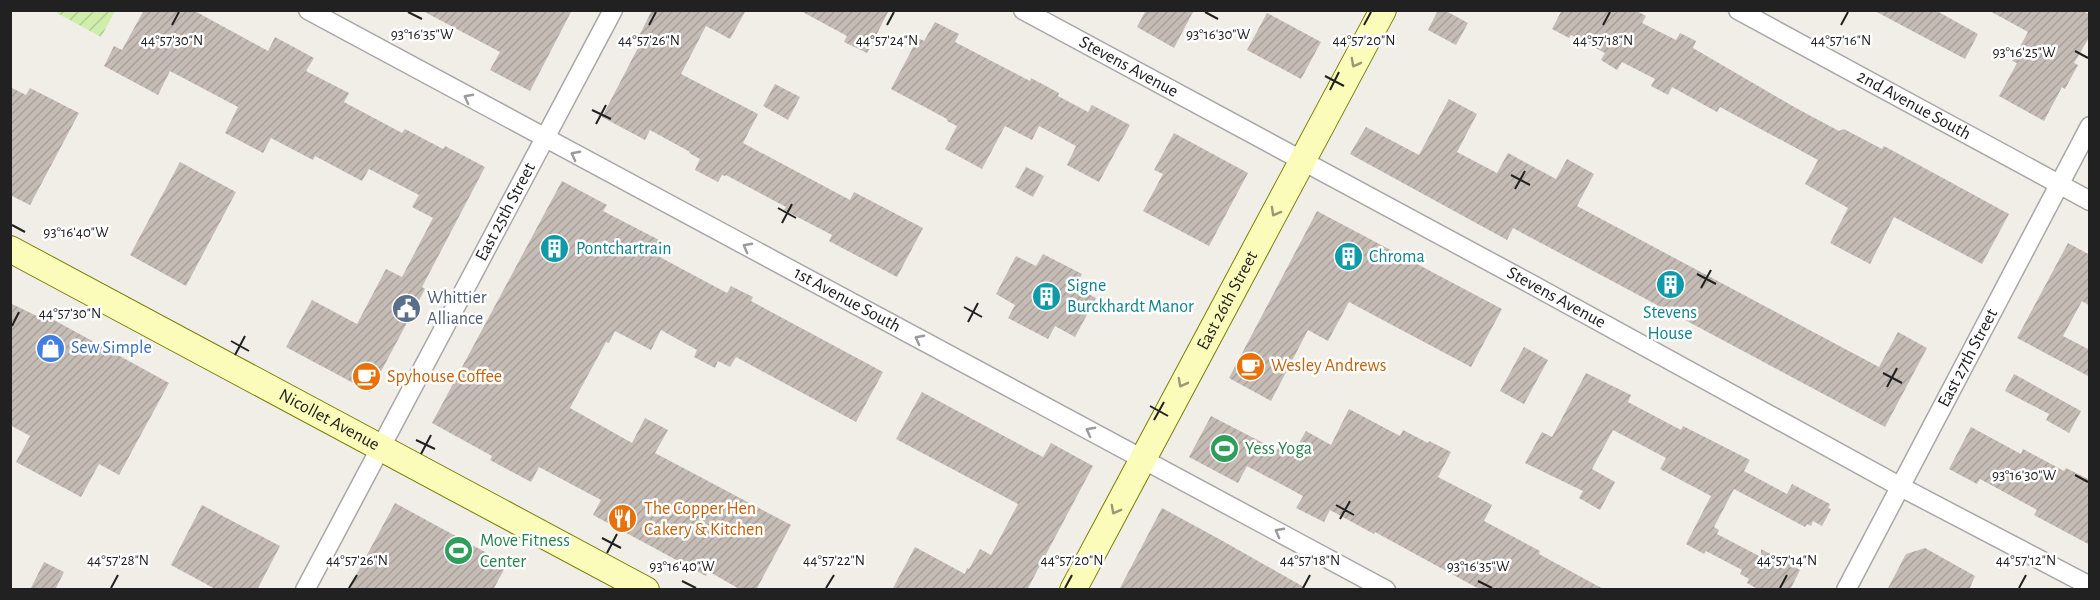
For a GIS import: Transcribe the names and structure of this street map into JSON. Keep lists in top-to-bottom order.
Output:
{
  "streets": {
    "street": [
      "Stevens Avenue",
      "2nd Avenue South",
      "East 25th Street",
      "1st Avenue South",
      "East 26th Street",
      "East 27th Street",
      "Nicollet Avenue"
    ]
  },
  "crossings": [
    ["Stevens Avenue", "East 26th Street"],
    ["Stevens Avenue", "East 27th Street"],
    ["2nd Avenue South", "East 27th Street"],
    ["East 25th Street", "1st Avenue South"],
    ["East 25th Street", "Nicollet Avenue"],
    ["1st Avenue South", "East 26th Street"]
  ],
  "one_way": ["1st Avenue South", "East 26th Street"],
  "places": {
    "building": [
      "Pontchartrain",
      "Chroma",
      "Stevens House",
      "Signe Burckhardt Manor"
    ],
    "public building": ["Whittier Alliance"],
    "shop": ["Sew Simple"],
    "cafe": ["Wesley Andrews", "Spyhouse Coffee"],
    "sports": ["Yess Yoga", "Move Fitness Center"],
    "restaurant": ["The Copper Hen Cakery & Kitchen"]
  },
  "coordinates": [
    "93°16'35\"W",
    "93°16'30\"W",
    "44°57'20\"N",
    "44°57'18\"N",
    "44°57'30\"N",
    "44°57'26\"N",
    "44°57'24\"N",
    "44°57'16\"N",
    "93°16'25\"W",
    "93°16'40\"W",
    "44°57'28\"N",
    "44°57'22\"N",
    "44°57'14\"N",
    "44°57'12\"N"
  ]
}
